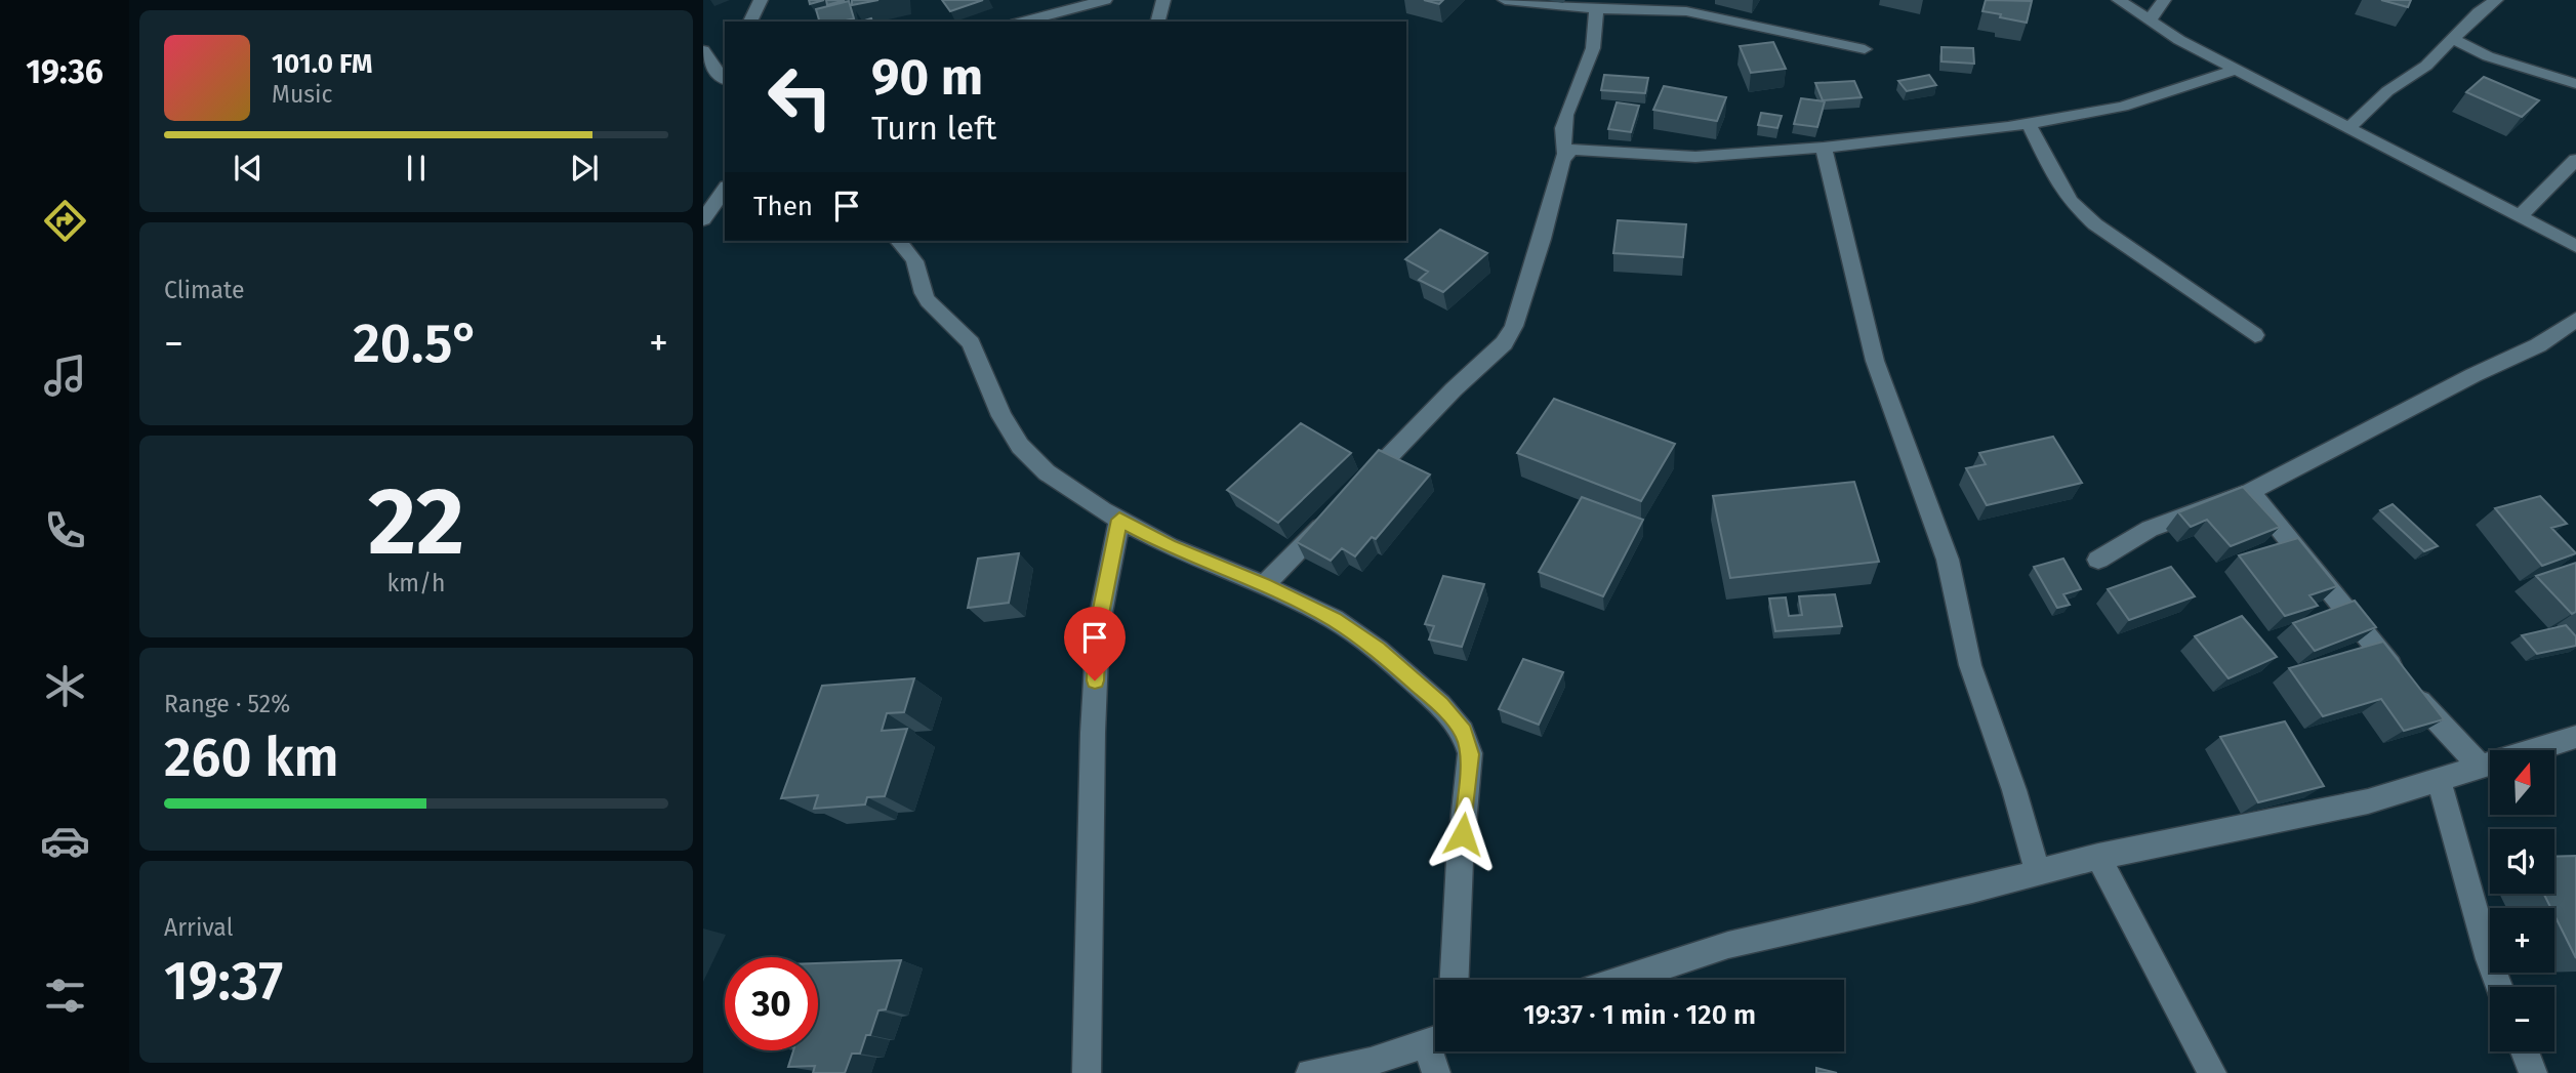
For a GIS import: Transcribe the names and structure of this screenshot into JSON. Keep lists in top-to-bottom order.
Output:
{
  "north": "top",
  "page": {
    "tabs": "19:36",
    "turn": ["90 m", "Turn left"],
    "song": ["101.0 FM", "Music"],
    "then": "Then",
    "tile": [
      "Climate",
      ["22", "km/h"],
      ["Range · 52%", "260 km"],
      ["Arrival", "19:37"]
    ],
    "heat": ["−", "20.5°", "+"],
    "map_buttons": ["+", "−"],
    "limit": "30",
    "trip": "19:37 · 1 min · 120 m"
  }
}
